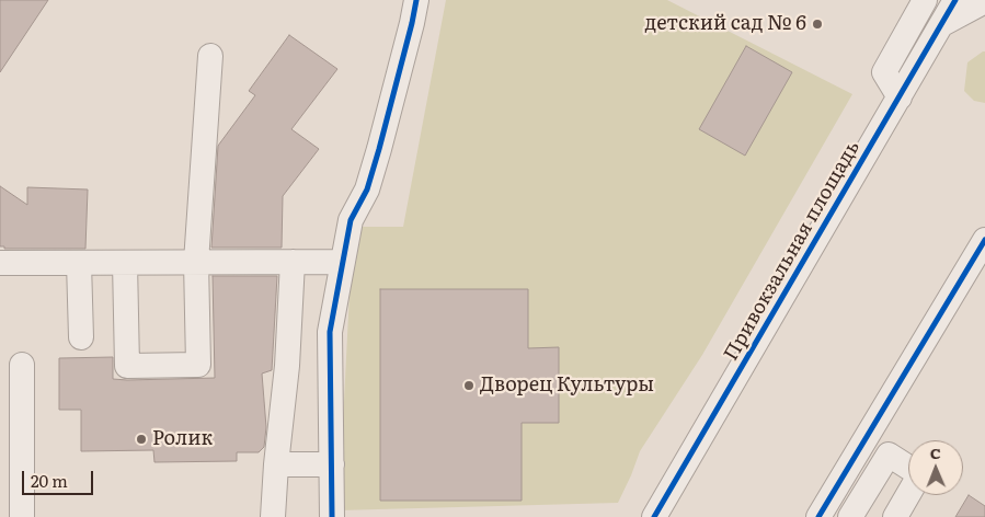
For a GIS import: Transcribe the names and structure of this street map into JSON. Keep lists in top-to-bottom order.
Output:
{
  "streets": {
    "street": ["Привокзальная площадь"]
  },
  "places": ["детский сад № 6", "Дворец Культуры", "Ролик"],
  "scale_bar": "20 m",
  "north": "top"
}
